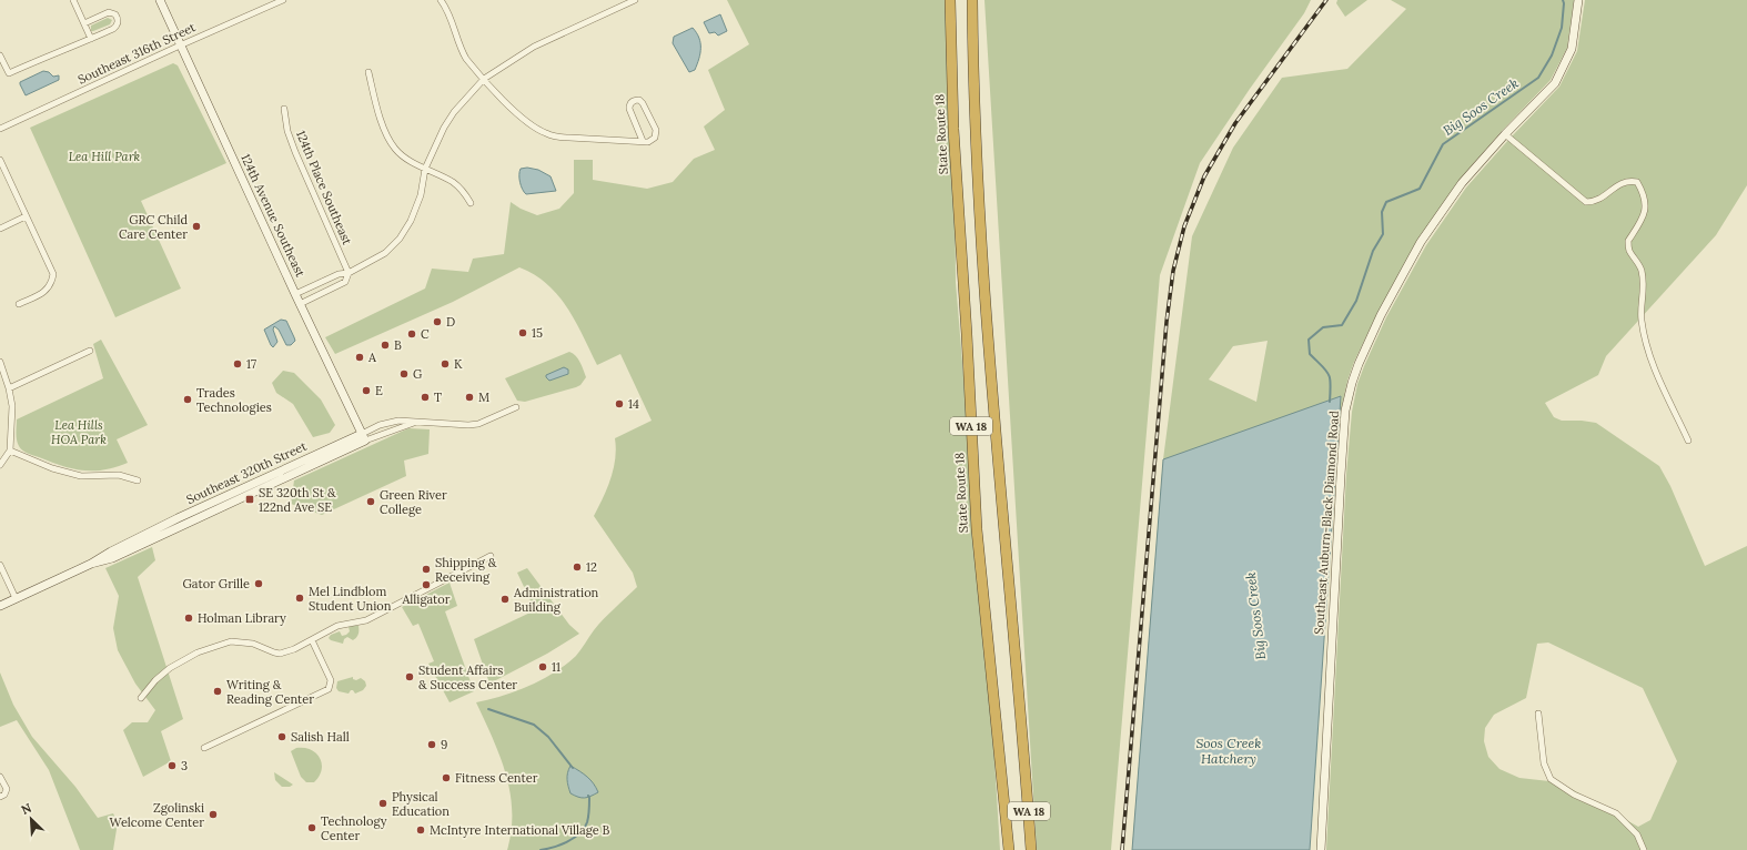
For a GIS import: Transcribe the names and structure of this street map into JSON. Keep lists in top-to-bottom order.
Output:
{
  "streets": {
    "highway": ["State Route 18", "WA 18"],
    "main road": ["124th Avenue Southeast", "Southeast 320th Street", "Southeast Auburn-Black Diamond Road"],
    "street": ["Southeast 316th Street", "124th Place Southeast"]
  },
  "crossings": [
    ["Southeast 316th Street", "124th Avenue Southeast"],
    ["124th Avenue Southeast", "Southeast 320th Street"]
  ],
  "water": ["Big Soos Creek", "Soos Creek Hatchery"],
  "parks": ["Lea Hill Park", "Lea Hills HOA Park"],
  "places": {
    "other": [
      "GRC Child Care Center",
      "D",
      "15",
      "C",
      "B",
      "A",
      "17",
      "K",
      "G",
      "E",
      "T",
      "M",
      "Trades Technologies",
      "14",
      "Green River College",
      "12",
      "Shipping & Receiving",
      "Gator Grille",
      "Alligator",
      "Mel Lindblom Student Union",
      "Administration Building",
      "Holman Library",
      "11",
      "Student Affairs & Success Center",
      "Writing & Reading Center",
      "Salish Hall",
      "9",
      "3",
      "Fitness Center",
      "Physical Education",
      "Zgolinski Welcome Center",
      "Technology Center",
      "McIntyre International Village B"
    ],
    "transit": ["SE 320th St & 122nd Ave SE"]
  },
  "north": "top left"
}
